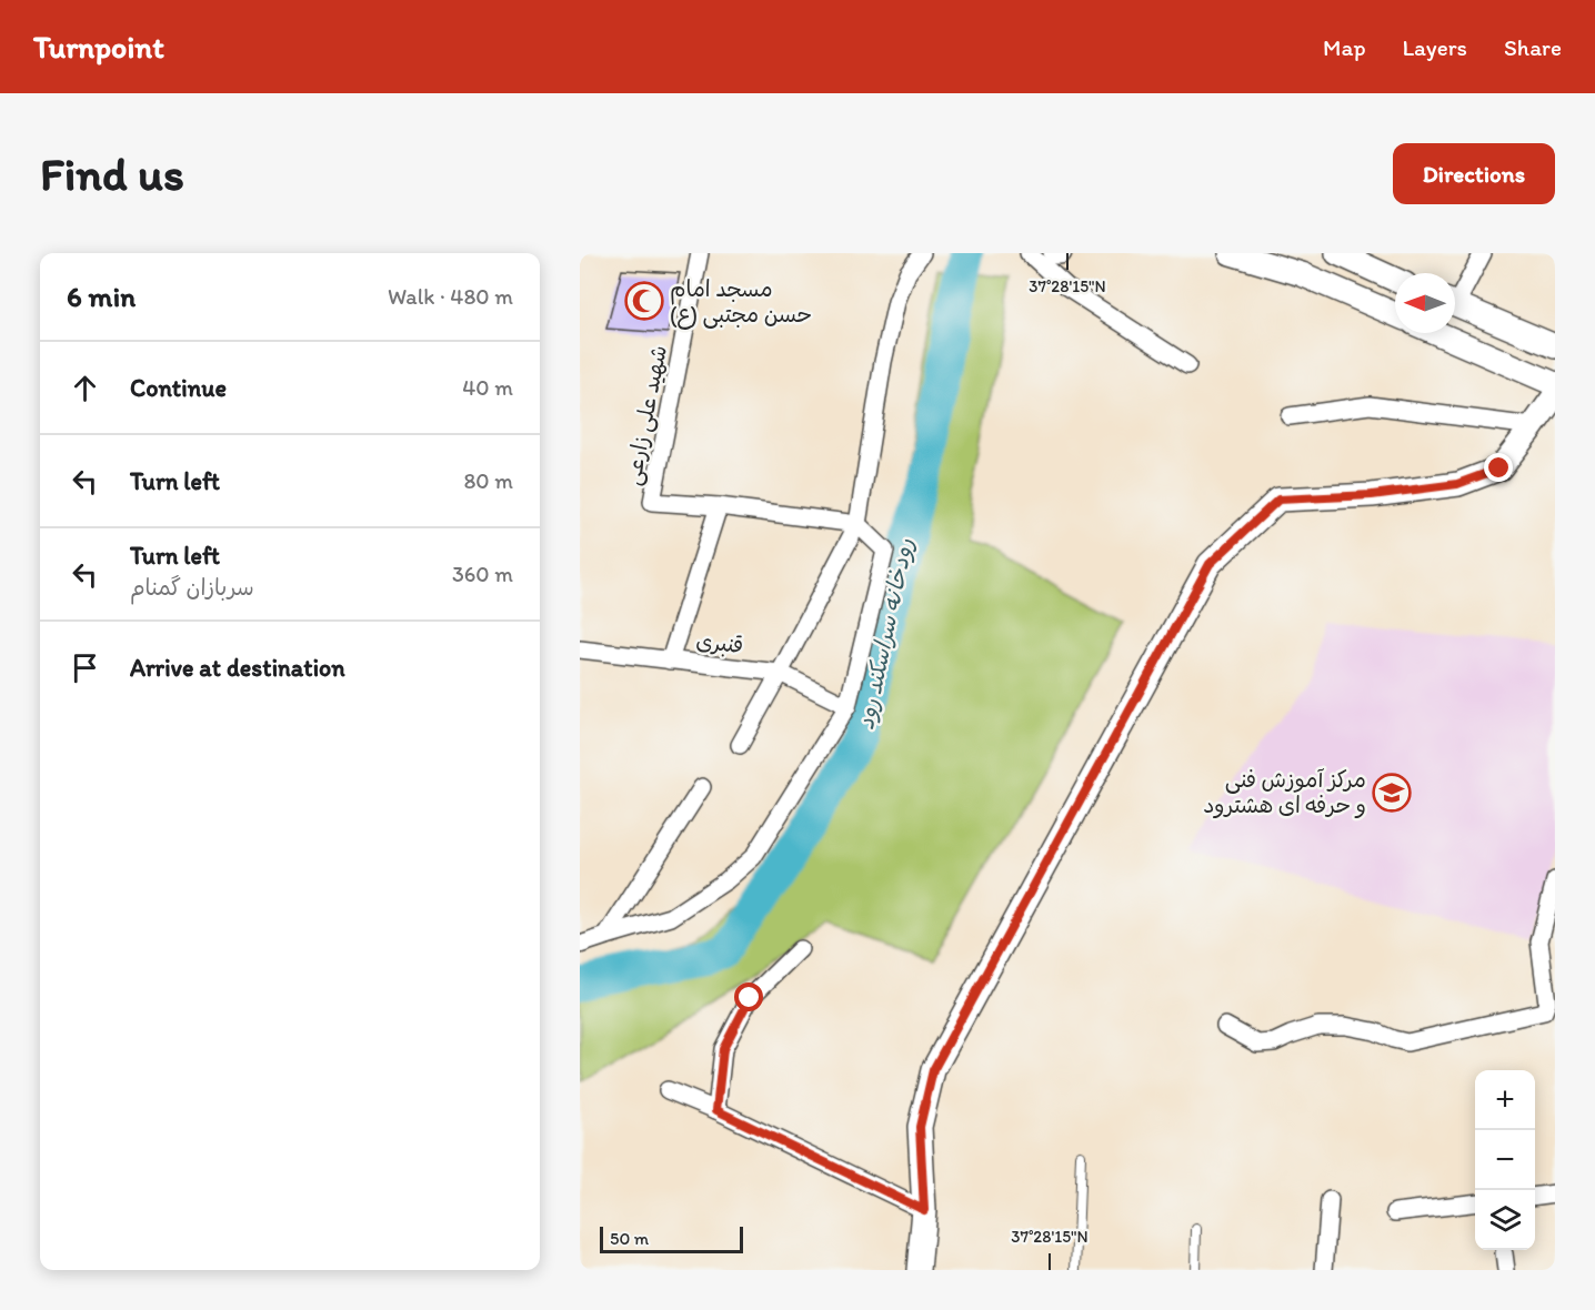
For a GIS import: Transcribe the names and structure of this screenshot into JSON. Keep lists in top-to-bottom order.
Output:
{
  "streets": {
    "street": ["شهيد علی زارعی", "قنبری"]
  },
  "water": ["رودخانه سراسکند رود"],
  "places": {
    "mosque": ["مسجد امام حسن مجتبی (ع)"],
    "school or university": ["مرکز آموزش فنی و حرفه ای هشترود"]
  },
  "scale_bar": "50 m",
  "north": "left",
  "page": {
    "header": "Turnpoint",
    "nav": ["Map", "Layers", "Share"],
    "buttons": "Directions",
    "title": "Find us",
    "heading": ["6 min", "Walk · 480 m"],
    "list": [
      ["Continue", "40 m"],
      ["Turn left", "80 m"],
      ["Turn left", "سربازان گمنام", "360 m"],
      "Arrive at destination"
    ],
    "map_buttons": ["+", "−"],
    "scale": "50 m"
  },
  "coordinates": ["37°28'15\"N"]
}
